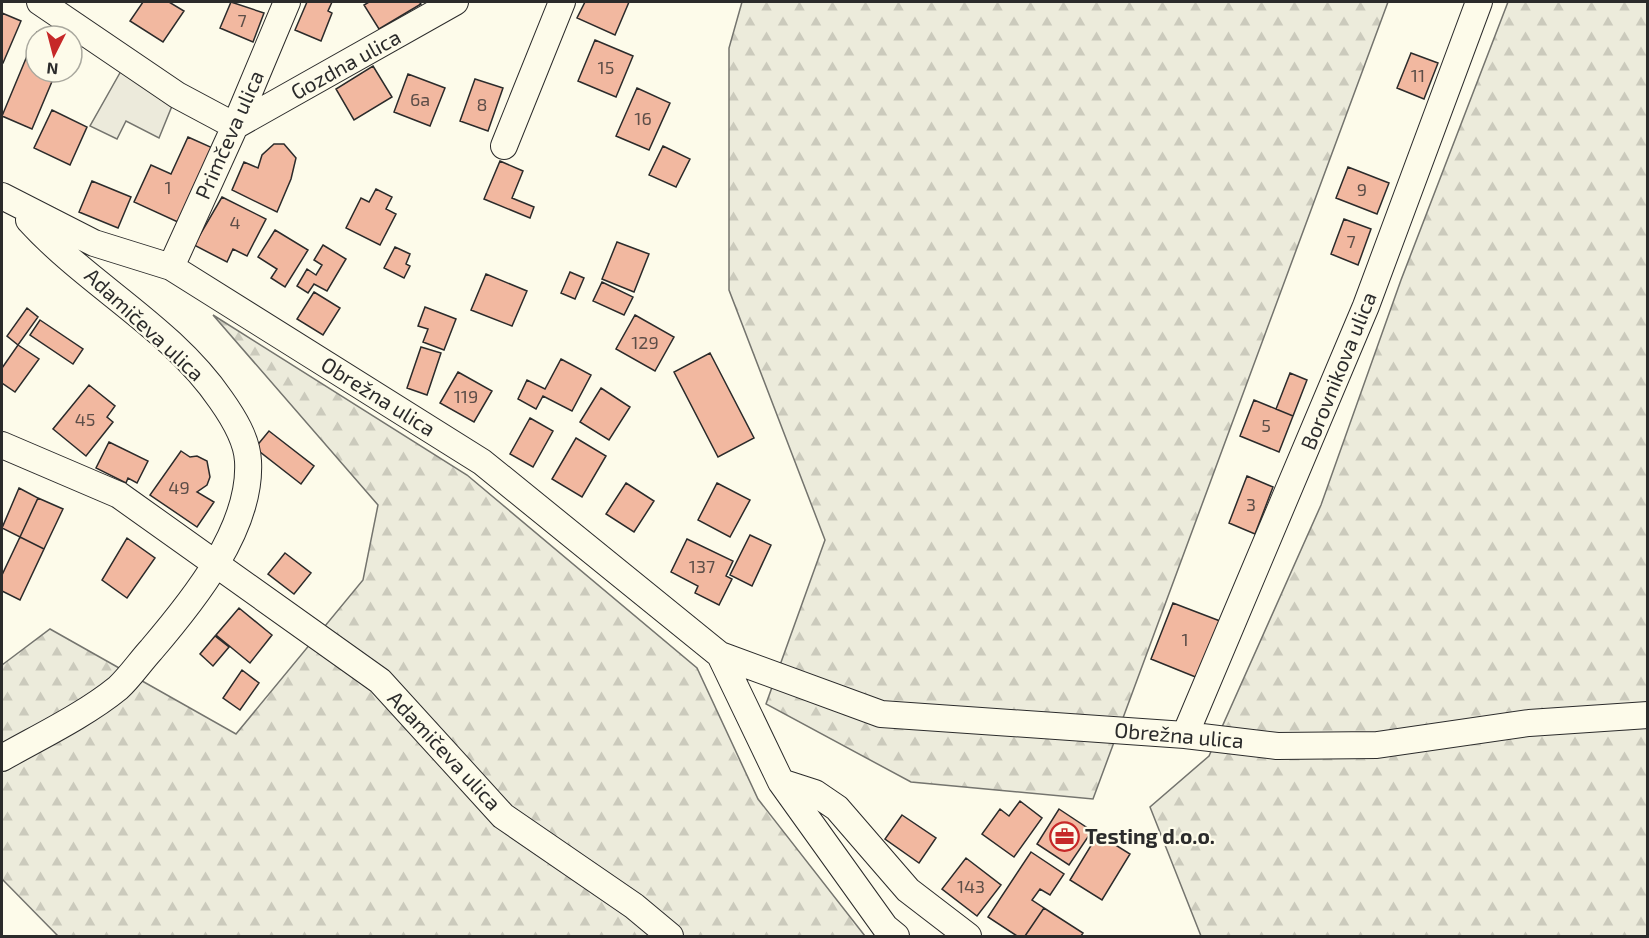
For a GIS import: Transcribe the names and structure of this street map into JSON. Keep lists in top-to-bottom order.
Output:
{
  "streets": {
    "street": [
      "Gozdna ulica",
      "Primčeva ulica",
      "Adamičeva ulica",
      "Borovnikova ulica",
      "Obrežna ulica"
    ]
  },
  "crossings": [
    ["Gozdna ulica", "Primčeva ulica"],
    ["Primčeva ulica", "Obrežna ulica"],
    ["Adamičeva ulica", "Obrežna ulica"],
    ["Borovnikova ulica", "Obrežna ulica"]
  ],
  "places": {
    "office": ["Testing d.o.o."]
  },
  "house_numbers": [
    "7",
    "15",
    "11",
    "6a",
    "8",
    "16",
    "1",
    "9",
    "4",
    "7",
    "129",
    "119",
    "45",
    "5",
    "49",
    "3",
    "137",
    "1",
    "143"
  ],
  "north": "bottom"
}
